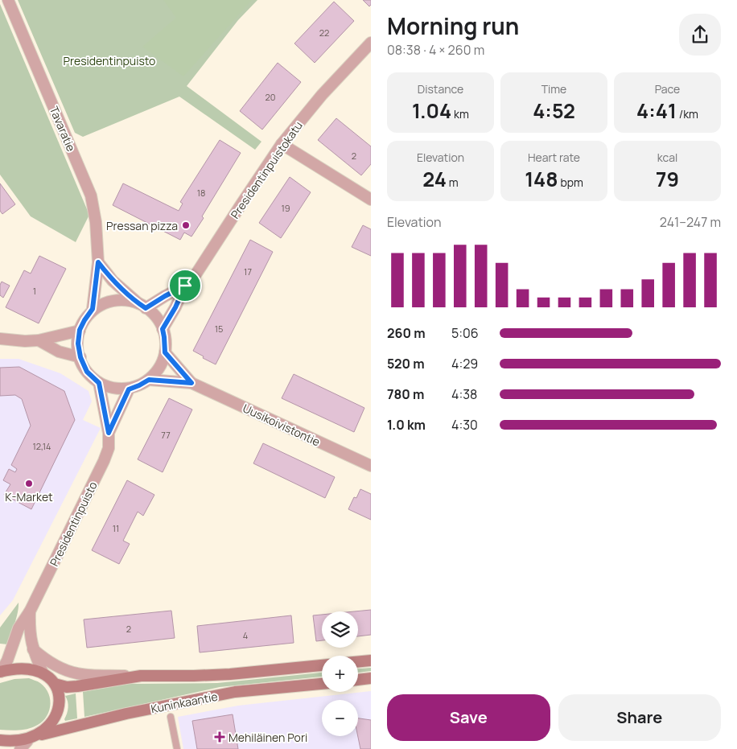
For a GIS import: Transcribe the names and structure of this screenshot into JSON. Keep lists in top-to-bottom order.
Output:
{
  "streets": {
    "main road": ["Kuninkaantie"],
    "street": [
      "Tavaratie",
      "Presidentinpuistokatu",
      "Uusikoivistontie",
      "Presidentinpuisto"
    ]
  },
  "crossings": [
    ["Tavaratie", "Presidentinpuistokatu"],
    ["Tavaratie", "Presidentinpuisto"],
    ["Presidentinpuistokatu", "Presidentinpuisto"]
  ],
  "parks": ["Presidentinpuisto"],
  "places": {
    "other": ["Pressan pizza", "K-Market"],
    "health": ["Mehiläinen Pori"]
  },
  "house_numbers": [
    "22",
    "20",
    "2",
    "18",
    "19",
    "17",
    "1",
    "15",
    "77",
    "12,14",
    "11",
    "2",
    "4"
  ],
  "page": {
    "heading": ["Morning run", "08:38 · 4 × 260 m"],
    "stats": [
      ["Distance", "1.04 km"],
      ["Time", "4:52"],
      ["Pace", "4:41 /km"],
      ["Elevation", "24 m"],
      ["Heart rate", "148 bpm"],
      ["kcal", "79"]
    ],
    "chart": ["Elevation", "241–247 m"],
    "list": [
      {
        "name": "260 m",
        "note": "5:06"
      },
      {
        "name": "520 m",
        "note": "4:29"
      },
      {
        "name": "780 m",
        "note": "4:38"
      },
      {
        "name": "1.0 km",
        "note": "4:30"
      }
    ],
    "map_buttons": ["+", "−"],
    "buttons": ["Save", "Share"]
  }
}
